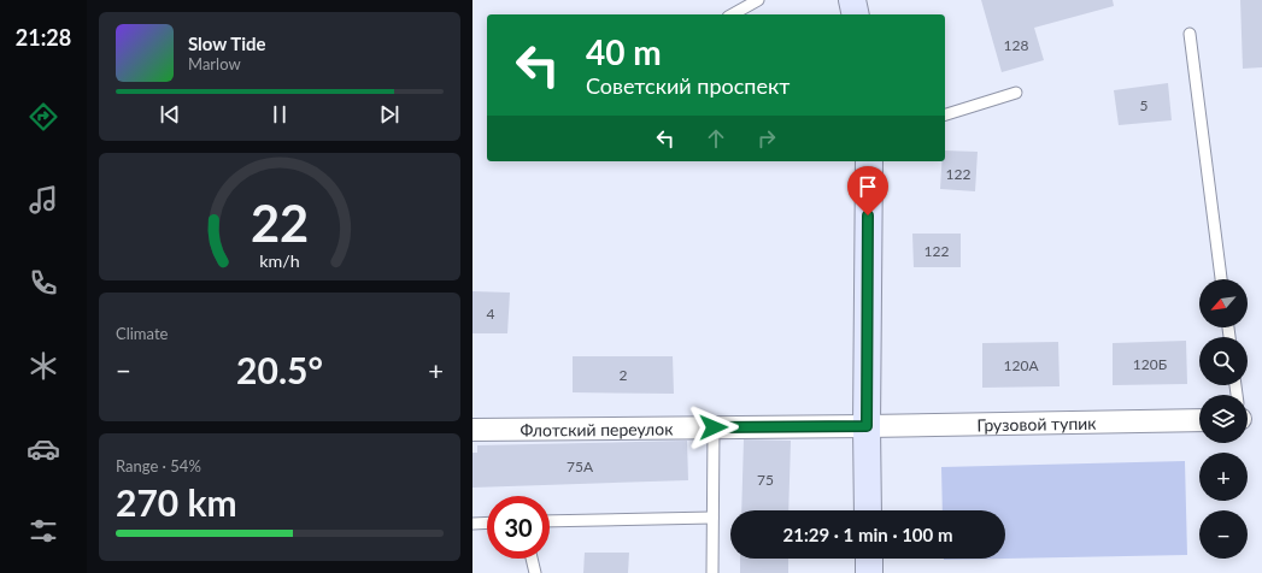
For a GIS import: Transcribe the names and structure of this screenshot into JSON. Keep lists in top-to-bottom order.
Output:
{
  "streets": {
    "street": ["Грузовой тупик", "Флотский переулок"]
  },
  "crossings": [
    ["Грузовой тупик", "Флотский переулок"]
  ],
  "house_numbers": [
    "128",
    "5",
    "122",
    "122",
    "4",
    "120Б",
    "120А",
    "2",
    "75А",
    "75"
  ],
  "north": "bottom left",
  "page": {
    "tabs": "21:28",
    "turn": ["40 m", "Советский проспект"],
    "song": ["Slow Tide", "Marlow"],
    "map_buttons": ["+", "−"],
    "tile": [
      "Climate",
      ["Range · 54%", "270 km"]
    ],
    "heat": ["−", "20.5°", "+"],
    "limit": "30",
    "trip": "21:29 · 1 min · 100 m",
    "gauge": ["22", "km/h"]
  }
}
